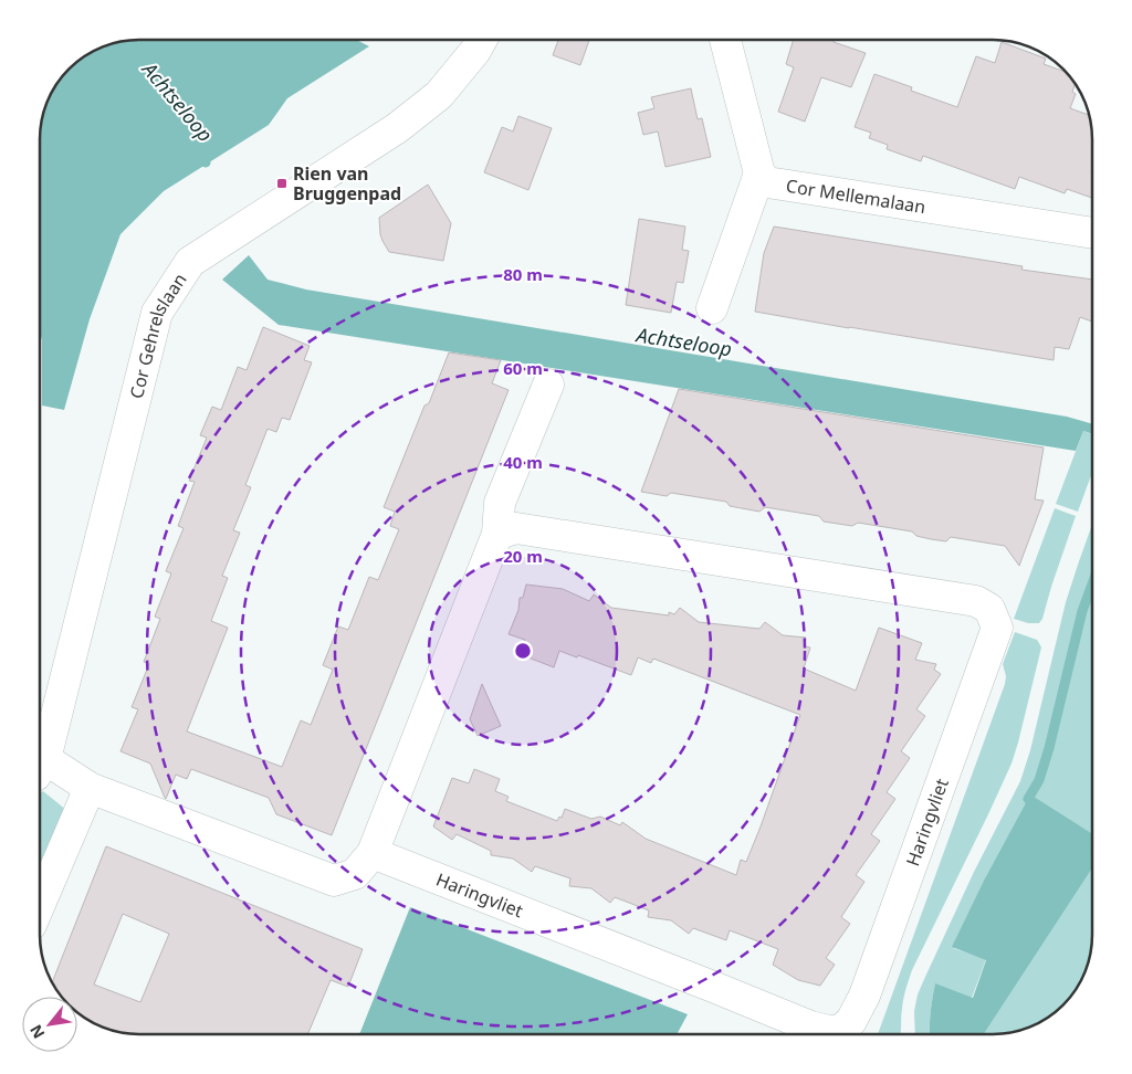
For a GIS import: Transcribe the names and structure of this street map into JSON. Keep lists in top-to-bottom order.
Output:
{
  "streets": {
    "street": ["Cor Mellemalaan", "Cor Gehrelslaan", "Haringvliet"]
  },
  "water": ["Achtseloop"],
  "places": {
    "transit": ["Rien van Bruggenpad"]
  },
  "north": "bottom left",
  "rings": [
    "80 m",
    "60 m",
    "40 m",
    "20 m"
  ]
}
